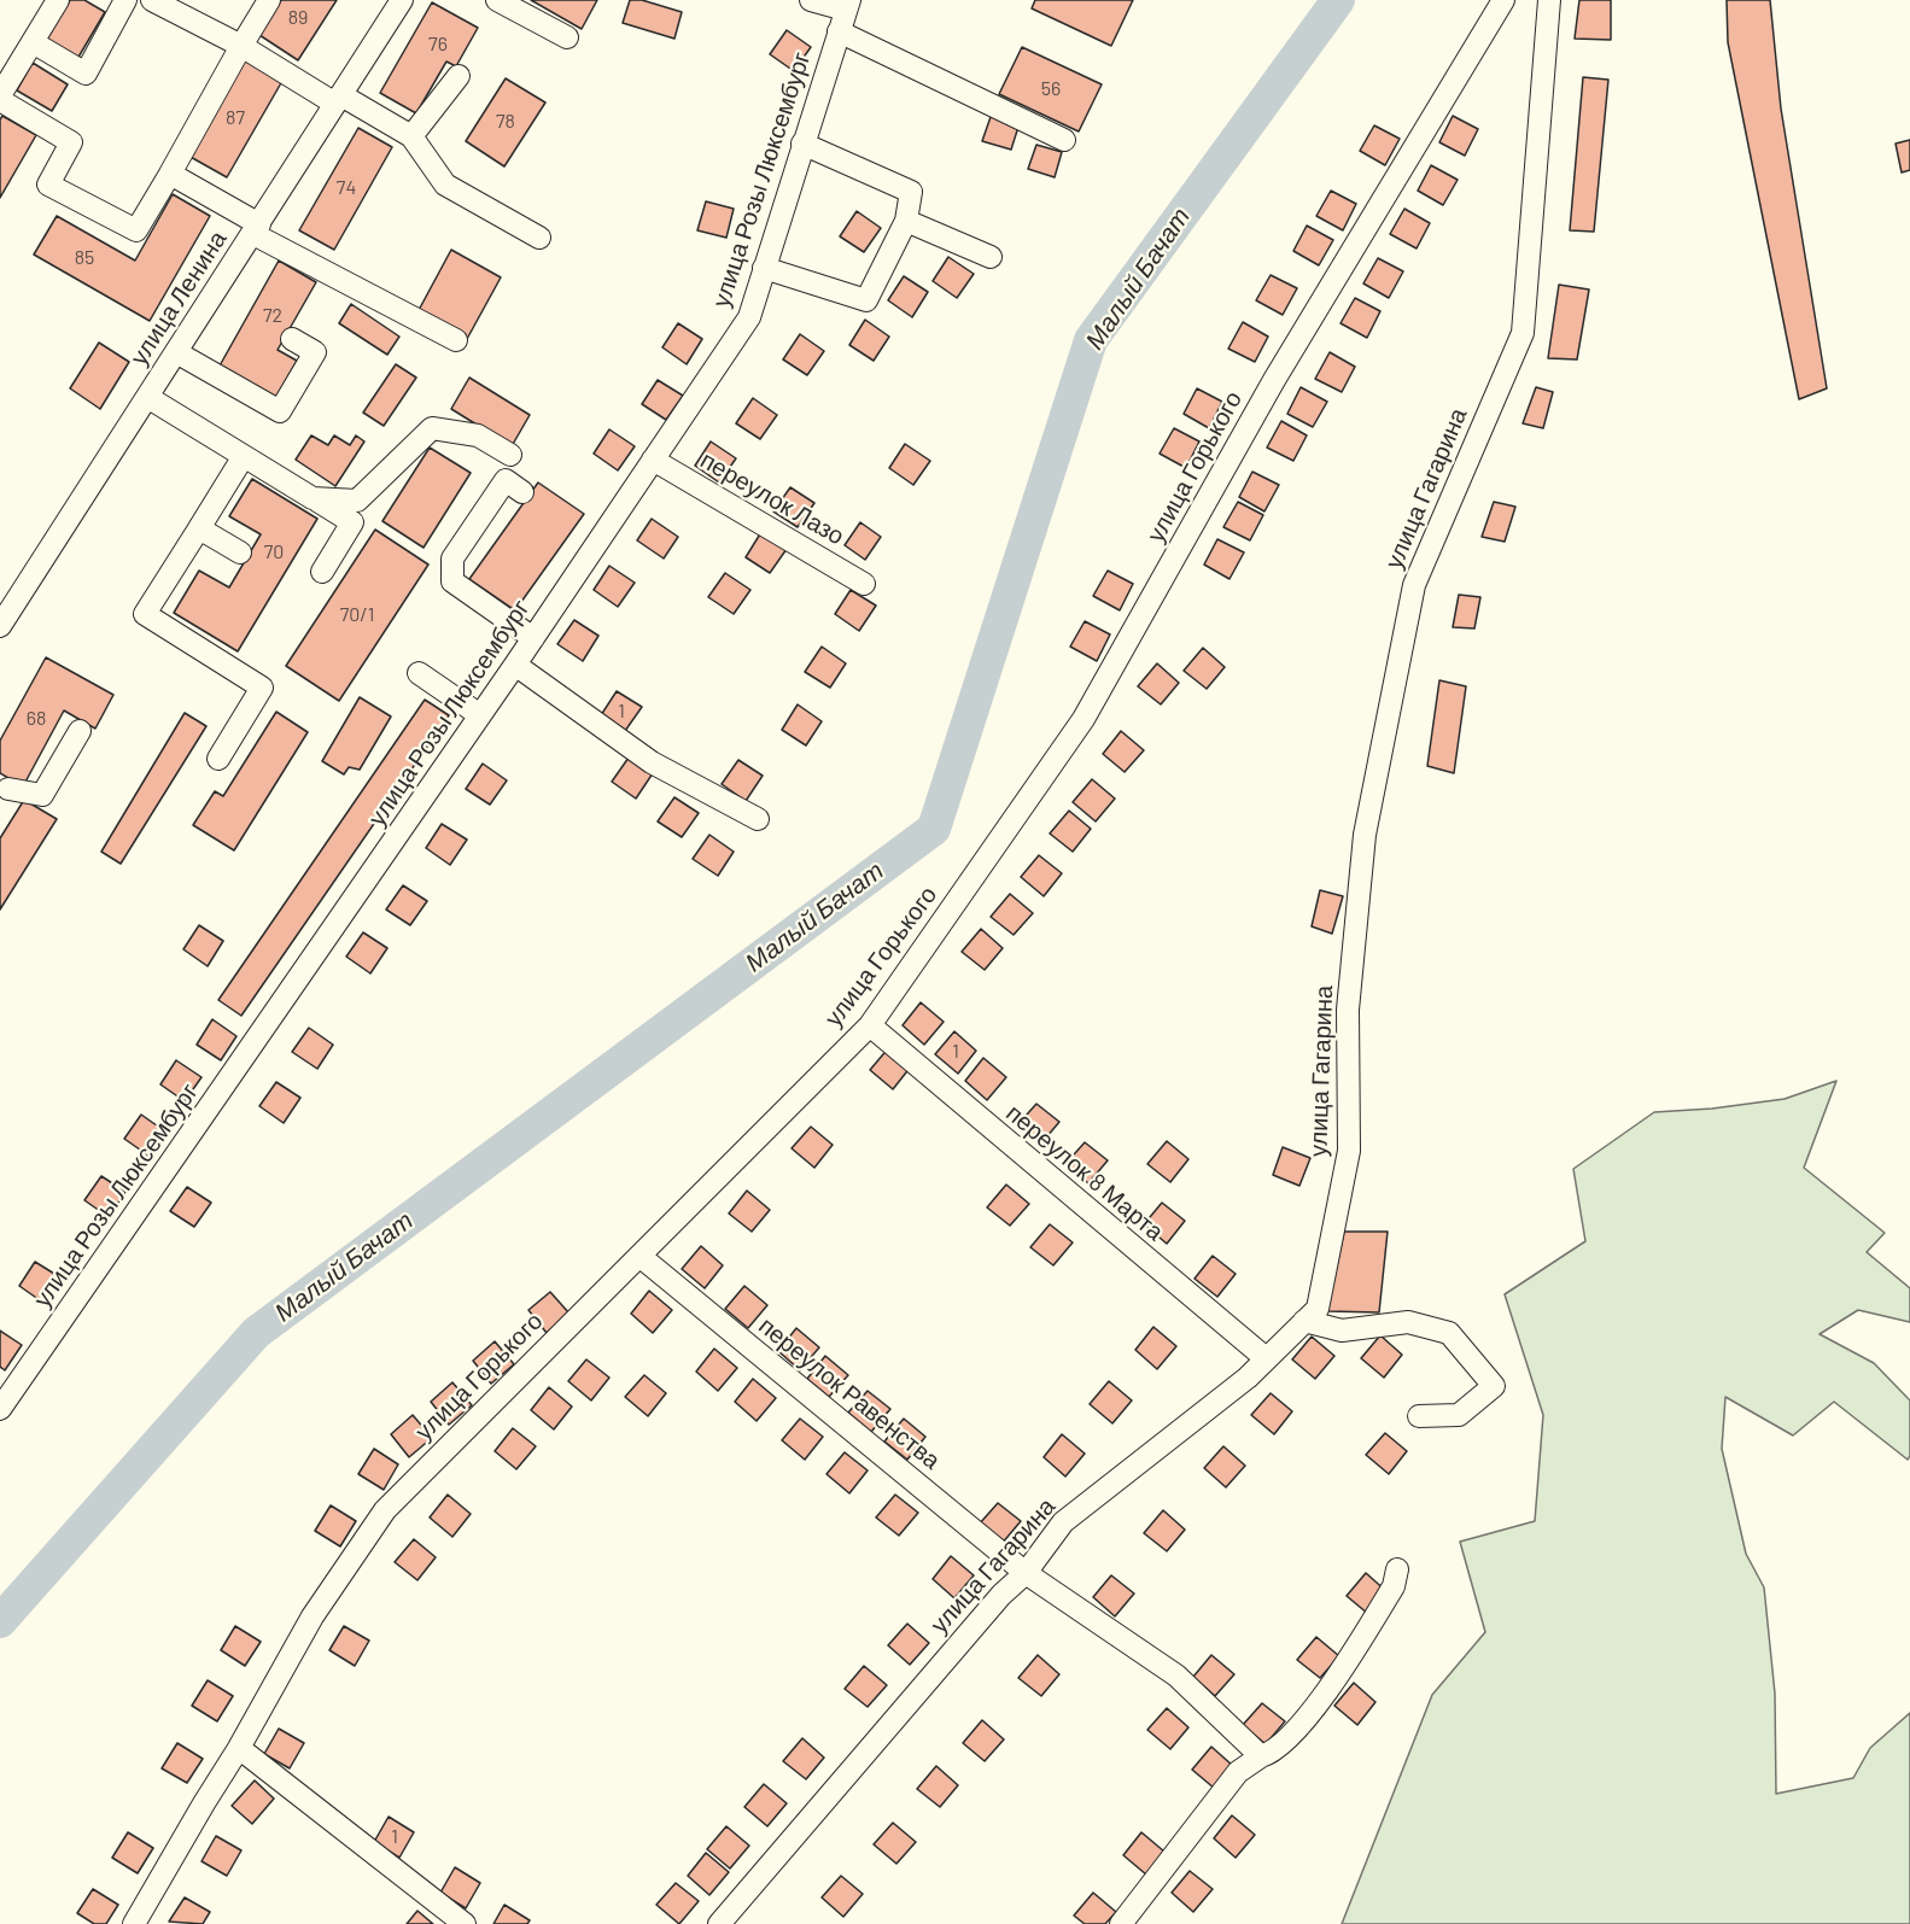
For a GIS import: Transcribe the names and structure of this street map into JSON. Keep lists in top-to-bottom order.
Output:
{
  "streets": {
    "street": [
      "улица Розы Люксембург",
      "улица Ленина",
      "улица Горького",
      "улица Гагарина",
      "переулок Лазо",
      "переулок 8 Марта",
      "переулок Равенства"
    ]
  },
  "crossings": [
    ["улица Розы Люксембург", "переулок Лазо"],
    ["улица Горького", "переулок 8 Марта"],
    ["улица Горького", "переулок Равенства"],
    ["улица Гагарина", "переулок 8 Марта"],
    ["улица Гагарина", "переулок Равенства"]
  ],
  "water": ["Малый Бачат"],
  "house_numbers": [
    "89",
    "76",
    "56",
    "87",
    "78",
    "74",
    "85",
    "72",
    "70",
    "70/1",
    "1",
    "68",
    "1",
    "1"
  ]
}
